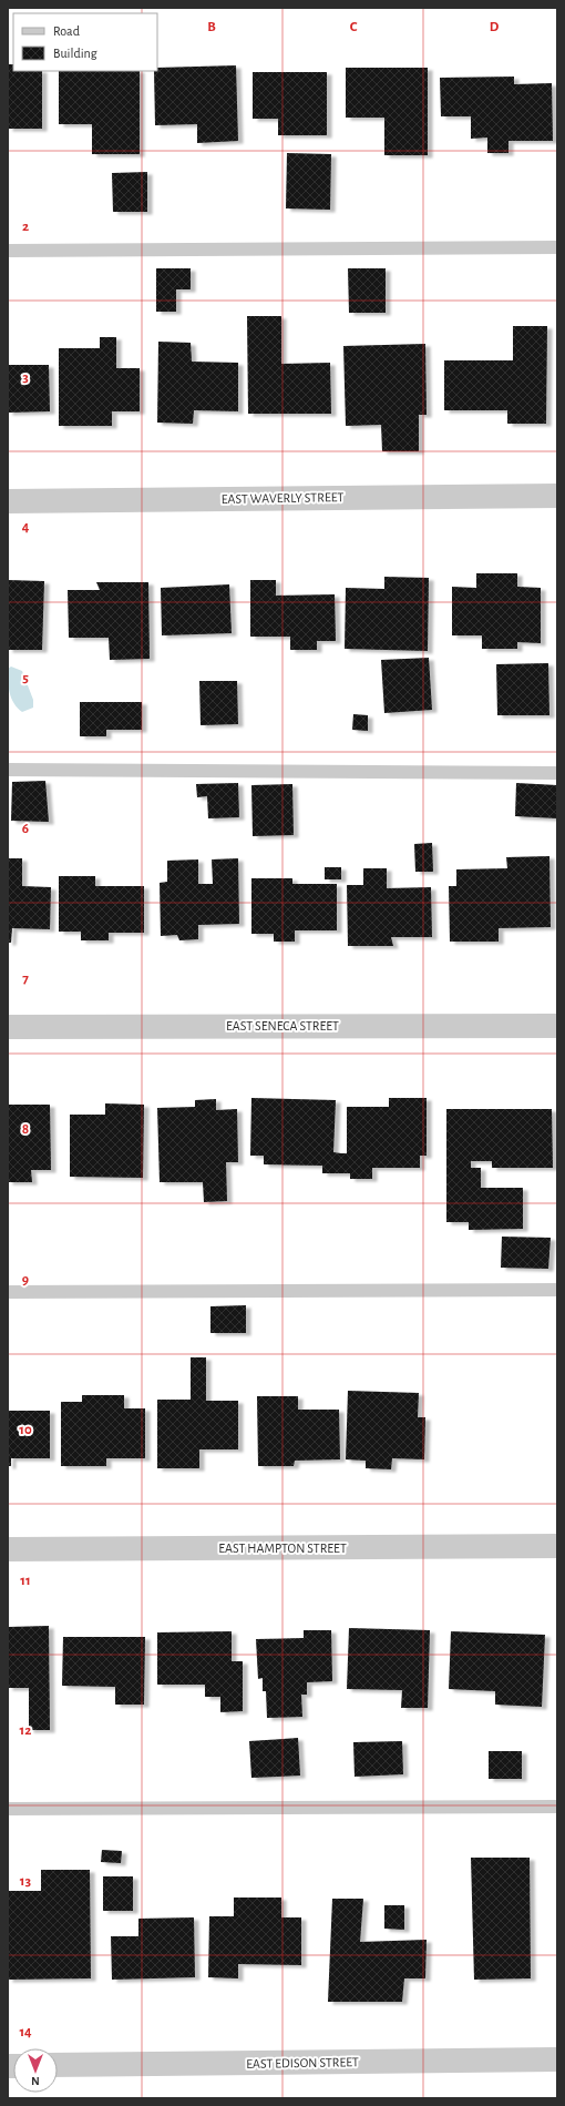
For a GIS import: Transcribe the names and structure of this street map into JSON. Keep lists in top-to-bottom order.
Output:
{
  "streets": {
    "street": [
      "EAST WAVERLY STREET",
      "EAST SENECA STREET",
      "EAST HAMPTON STREET",
      "EAST EDISON STREET"
    ]
  },
  "legend": ["Road", "Building"],
  "north": "bottom",
  "grid": {
    "columns": ["B", "C", "D"],
    "rows": [
      "2",
      "3",
      "4",
      "5",
      "6",
      "7",
      "8",
      "9",
      "10",
      "11",
      "12",
      "13",
      "14"
    ]
  }
}
